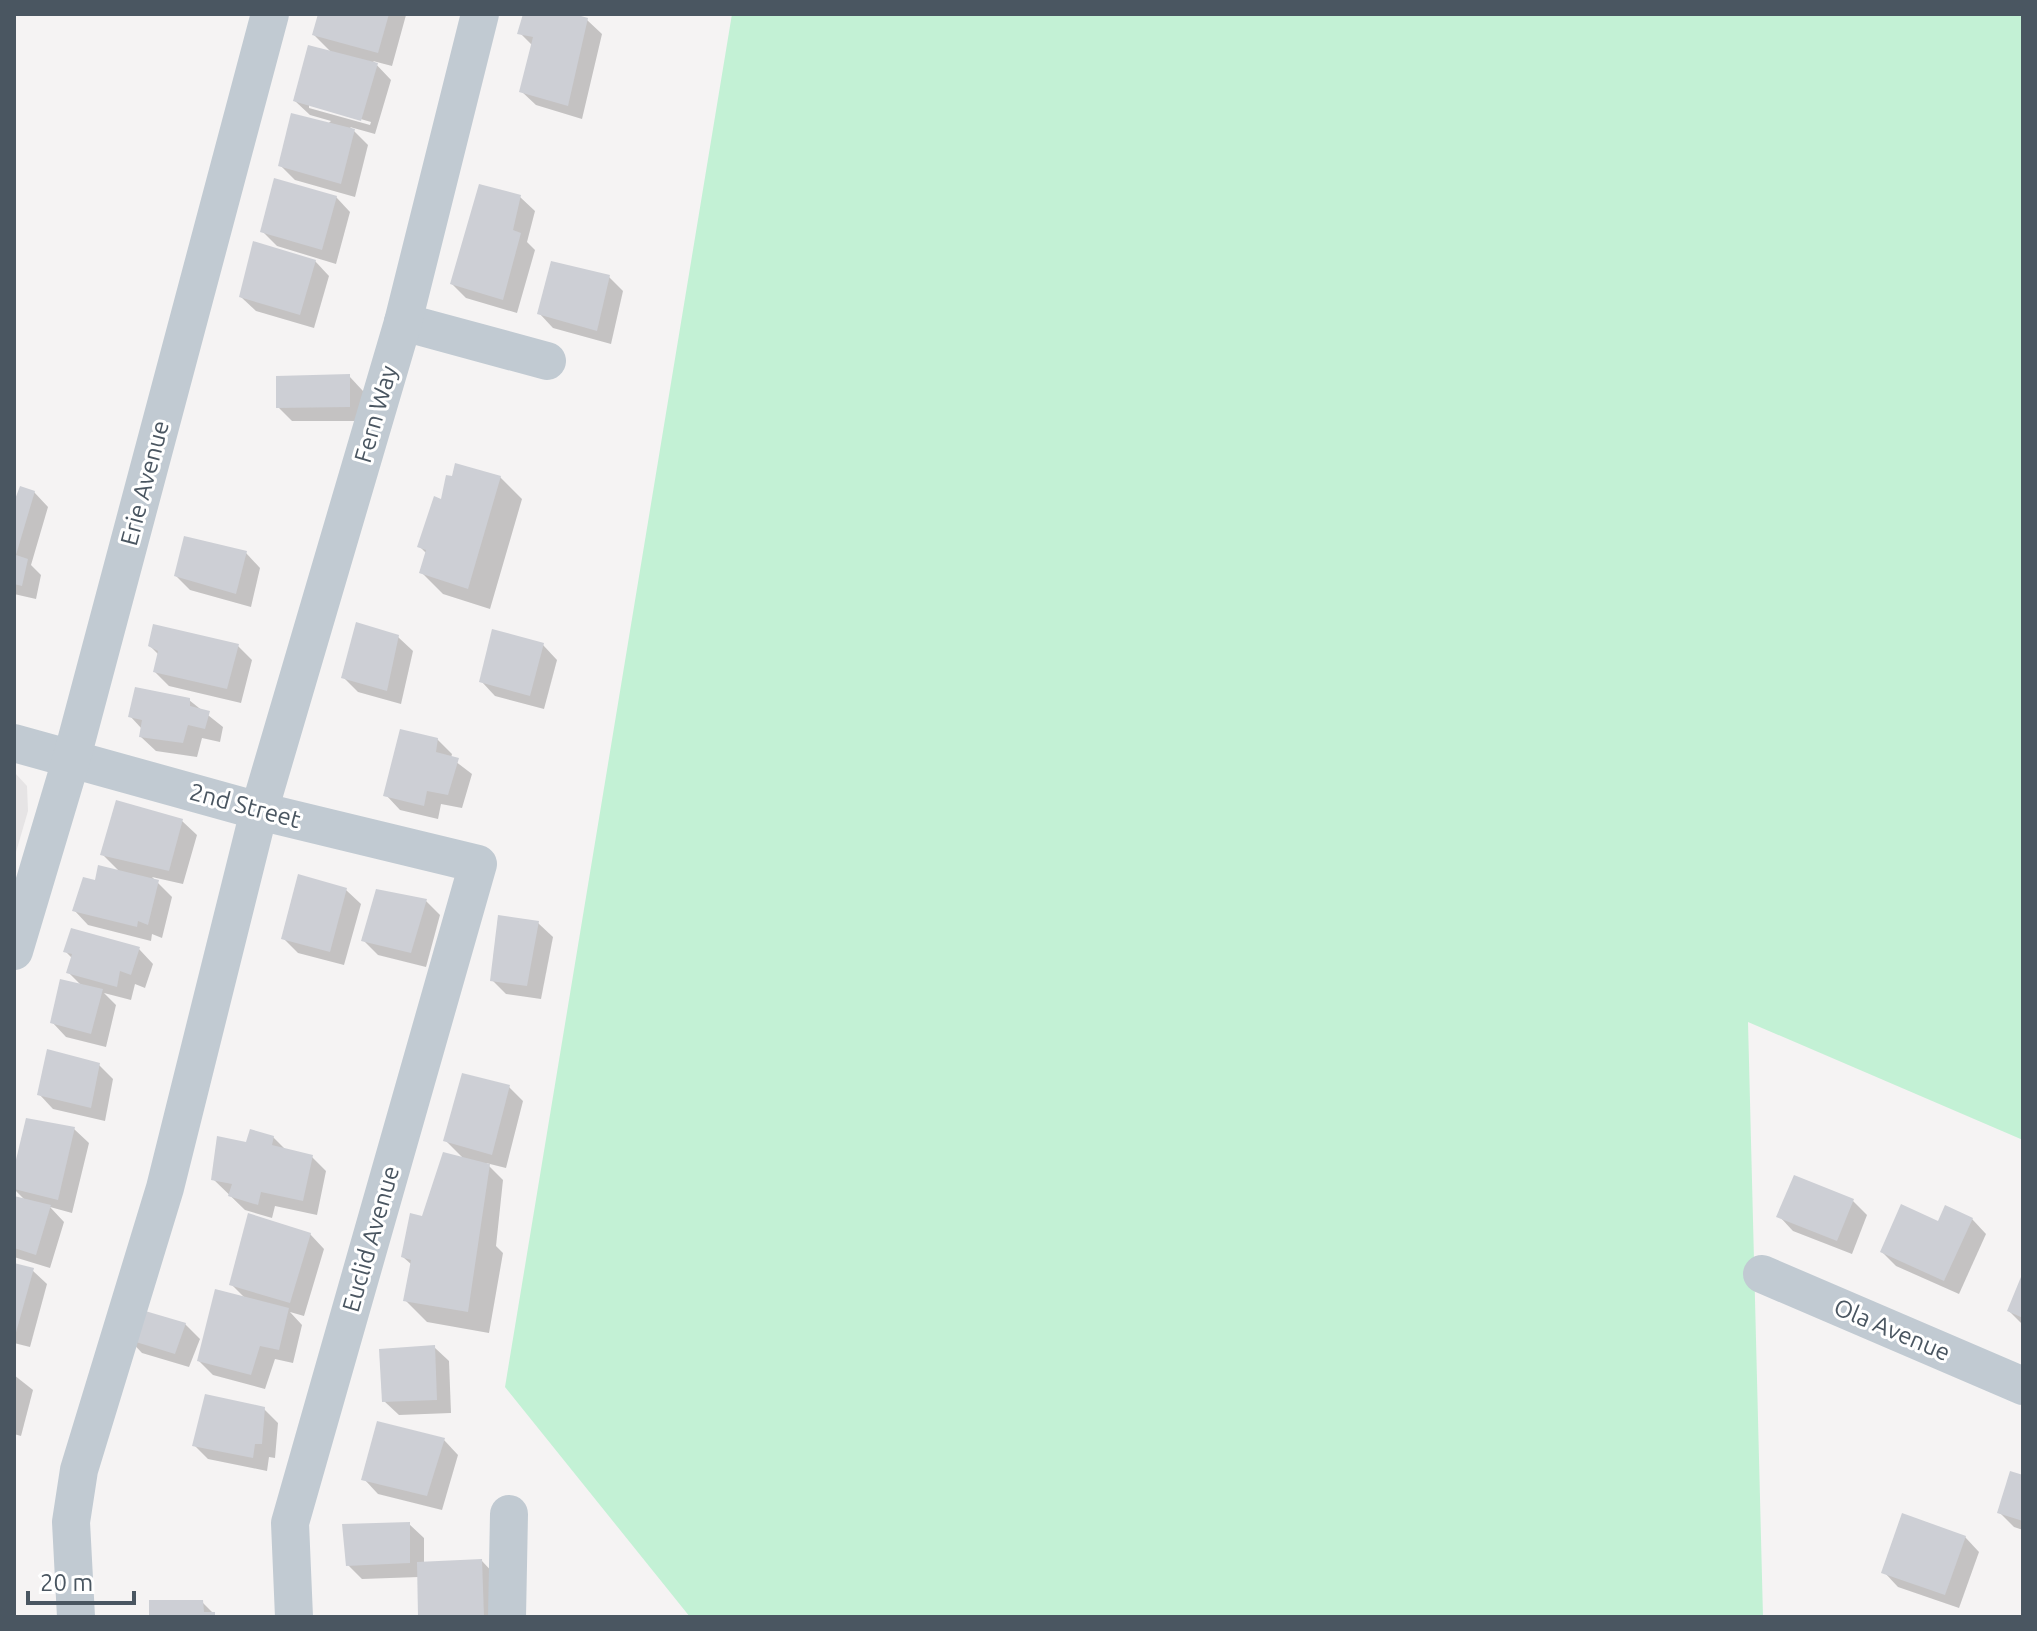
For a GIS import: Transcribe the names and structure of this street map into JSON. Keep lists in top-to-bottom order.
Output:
{
  "streets": {
    "street": [
      "Fern Way",
      "Erie Avenue",
      "2nd Street",
      "Euclid Avenue",
      "Ola Avenue"
    ]
  },
  "crossings": [
    ["Fern Way", "2nd Street"],
    ["Erie Avenue", "2nd Street"],
    ["2nd Street", "Euclid Avenue"]
  ],
  "scale_bar": "20 m"
}
